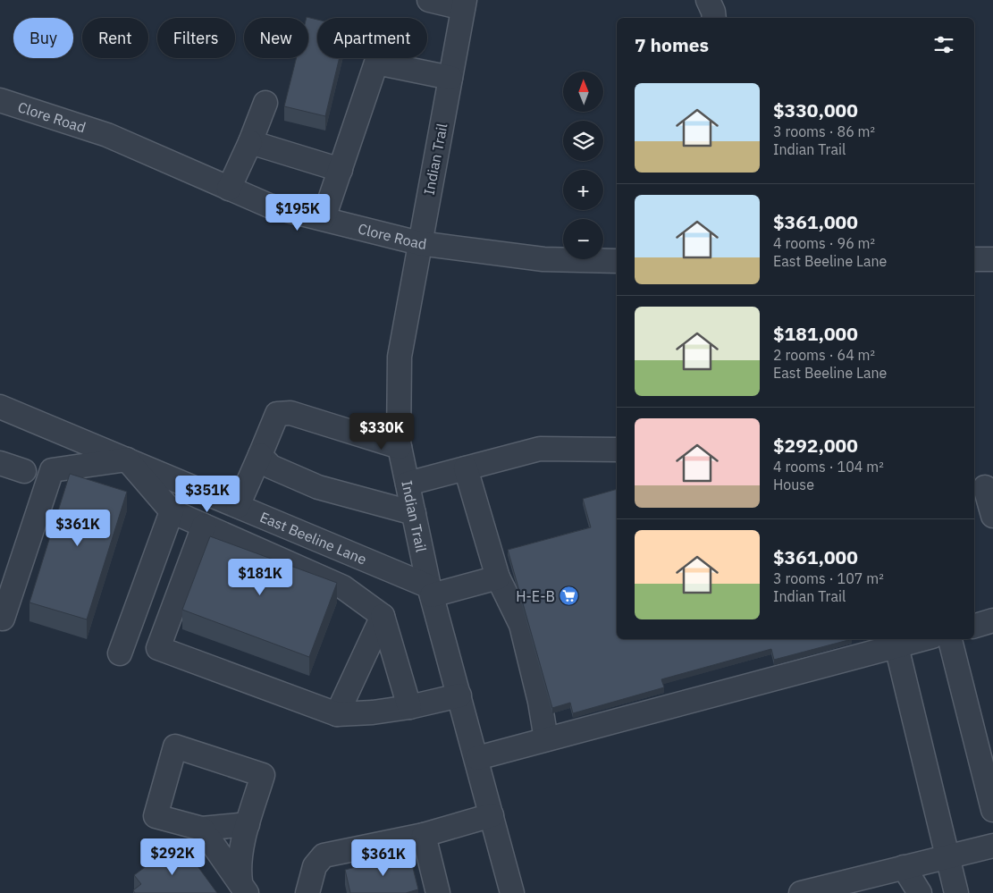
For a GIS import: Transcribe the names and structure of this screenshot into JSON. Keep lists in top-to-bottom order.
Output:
{
  "streets": {
    "street": ["Clore Road", "Indian Trail", "East Beeline Lane"]
  },
  "crossings": [
    ["Clore Road", "Indian Trail"],
    ["Indian Trail", "East Beeline Lane"]
  ],
  "places": {
    "supermarket": ["H-E-B"]
  },
  "north": "top",
  "page": {
    "chip": [
      "Buy",
      "Rent",
      "Filters",
      "New",
      "Apartment"
    ],
    "heading": "7 homes",
    "map_buttons": ["+", "−"],
    "list": [
      {
        "name": "$330,000",
        "note": "3 rooms · 86 m² · Indian Trail"
      },
      {
        "name": "$361,000",
        "note": "4 rooms · 96 m² · East Beeline Lane"
      },
      {
        "name": "$181,000",
        "note": "2 rooms · 64 m² · East Beeline Lane"
      },
      {
        "name": "$292,000",
        "note": "4 rooms · 104 m² · House"
      },
      {
        "name": "$361,000",
        "note": "3 rooms · 107 m² · Indian Trail"
      }
    ],
    "price": [
      "$195K",
      "$330K",
      "$351K",
      "$361K",
      "$181K",
      "$292K",
      "$361K"
    ]
  }
}
